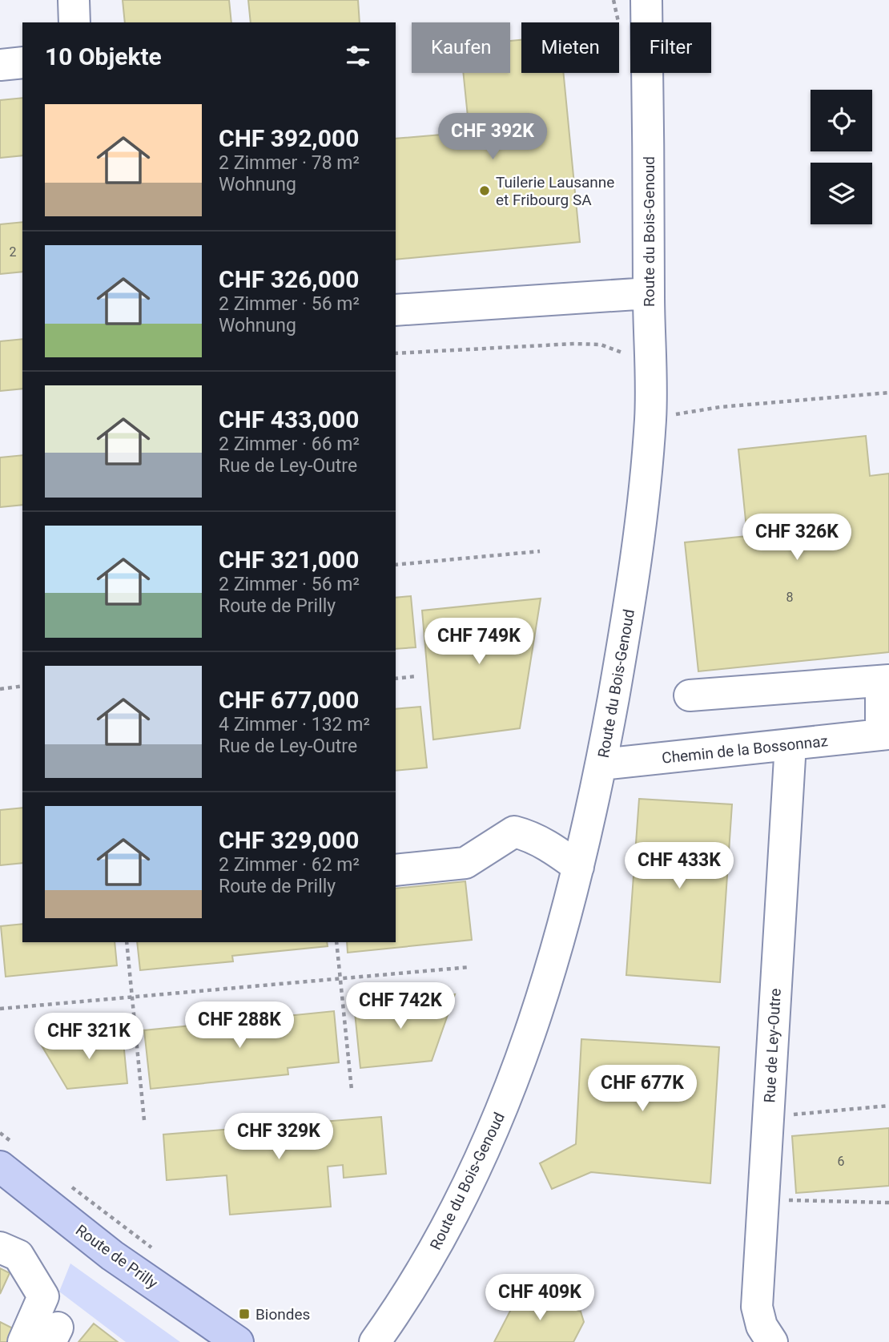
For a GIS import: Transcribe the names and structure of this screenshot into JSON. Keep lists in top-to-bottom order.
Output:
{
  "streets": {
    "main road": ["Route de Prilly"],
    "street": ["Route du Bois-Genoud", "Chemin de la Bossonnaz", "Rue de Ley-Outre"]
  },
  "crossings": [
    ["Route du Bois-Genoud", "Chemin de la Bossonnaz"],
    ["Chemin de la Bossonnaz", "Rue de Ley-Outre"]
  ],
  "places": {
    "other": ["Tuilerie Lausanne et Fribourg SA"],
    "transit": ["Biondes"]
  },
  "house_numbers": ["2", "8", "6"],
  "page": {
    "chip": ["Kaufen", "Mieten", "Filter"],
    "heading": "10 Objekte",
    "list": [
      {
        "name": "CHF 392,000",
        "note": "2 Zimmer · 78 m² · Wohnung"
      },
      {
        "name": "CHF 326,000",
        "note": "2 Zimmer · 56 m² · Wohnung"
      },
      {
        "name": "CHF 433,000",
        "note": "2 Zimmer · 66 m² · Rue de Ley-Outre"
      },
      {
        "name": "CHF 321,000",
        "note": "2 Zimmer · 56 m² · Route de Prilly"
      },
      {
        "name": "CHF 677,000",
        "note": "4 Zimmer · 132 m² · Rue de Ley-Outre"
      },
      {
        "name": "CHF 329,000",
        "note": "2 Zimmer · 62 m² · Route de Prilly"
      }
    ],
    "price": [
      "CHF 392K",
      "CHF 326K",
      "CHF 749K",
      "CHF 433K",
      "CHF 742K",
      "CHF 288K",
      "CHF 321K",
      "CHF 677K",
      "CHF 329K",
      "CHF 409K"
    ]
  }
}
